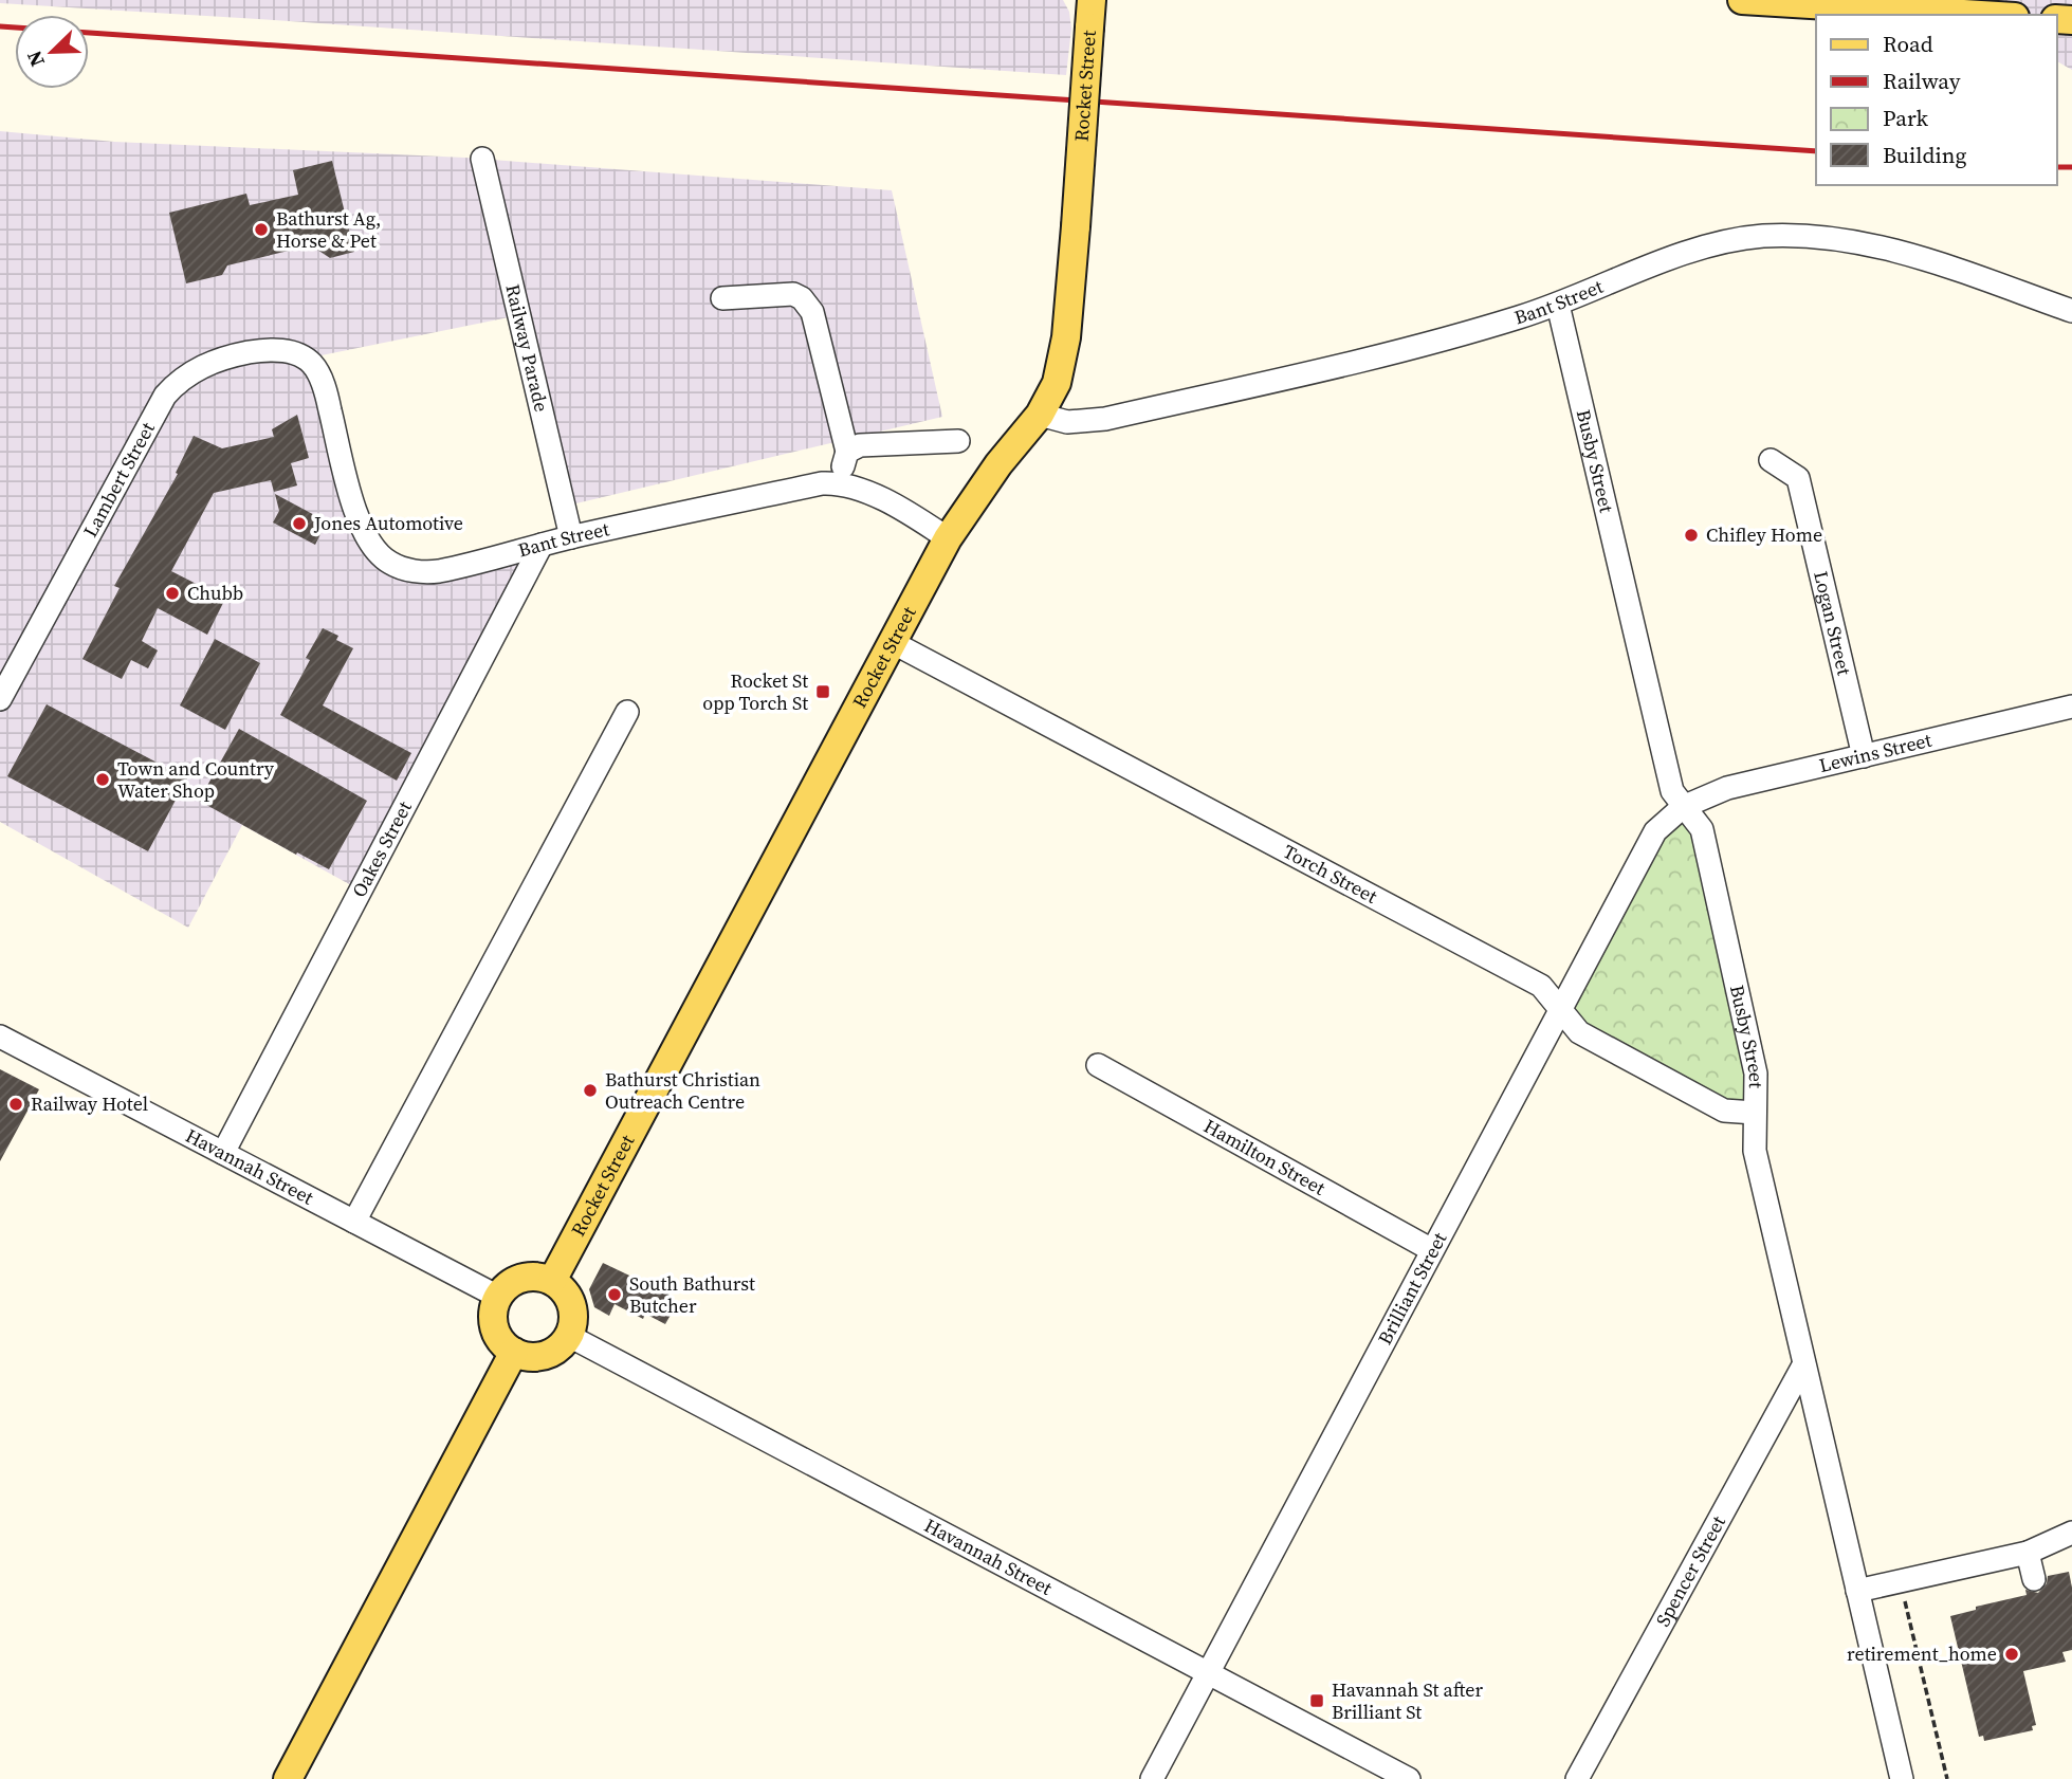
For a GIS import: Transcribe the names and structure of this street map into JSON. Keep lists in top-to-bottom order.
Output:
{
  "streets": {
    "main road": ["Rocket Street"],
    "street": [
      "Bant Street",
      "Railway Parade",
      "Busby Street",
      "Lambert Street",
      "Logan Street",
      "Lewins Street",
      "Oakes Street",
      "Torch Street",
      "Hamilton Street",
      "Havannah Street",
      "Brilliant Street",
      "Spencer Street"
    ]
  },
  "crossings": [
    ["Rocket Street", "Bant Street"],
    ["Rocket Street", "Torch Street"],
    ["Rocket Street", "Havannah Street"],
    ["Bant Street", "Railway Parade"],
    ["Bant Street", "Busby Street"],
    ["Bant Street", "Lambert Street"],
    ["Bant Street", "Oakes Street"],
    ["Busby Street", "Lewins Street"],
    ["Busby Street", "Torch Street"],
    ["Busby Street", "Brilliant Street"],
    ["Busby Street", "Spencer Street"],
    ["Logan Street", "Lewins Street"],
    ["Lewins Street", "Brilliant Street"],
    ["Oakes Street", "Havannah Street"],
    ["Torch Street", "Brilliant Street"],
    ["Hamilton Street", "Brilliant Street"],
    ["Havannah Street", "Brilliant Street"]
  ],
  "places": {
    "other": [
      "Bathurst Ag, Horse & Pet",
      "Jones Automotive",
      "Chifley Home",
      "Chubb",
      "Town and Country Water Shop",
      "Bathurst Christian Outreach Centre",
      "Railway Hotel",
      "South Bathurst Butcher",
      "retirement_home"
    ],
    "transit": ["Rocket St opp Torch St", "Havannah St after Brilliant St"]
  },
  "legend": [
    "Road",
    "Railway",
    "Park",
    "Building"
  ],
  "north": "bottom left"
}
